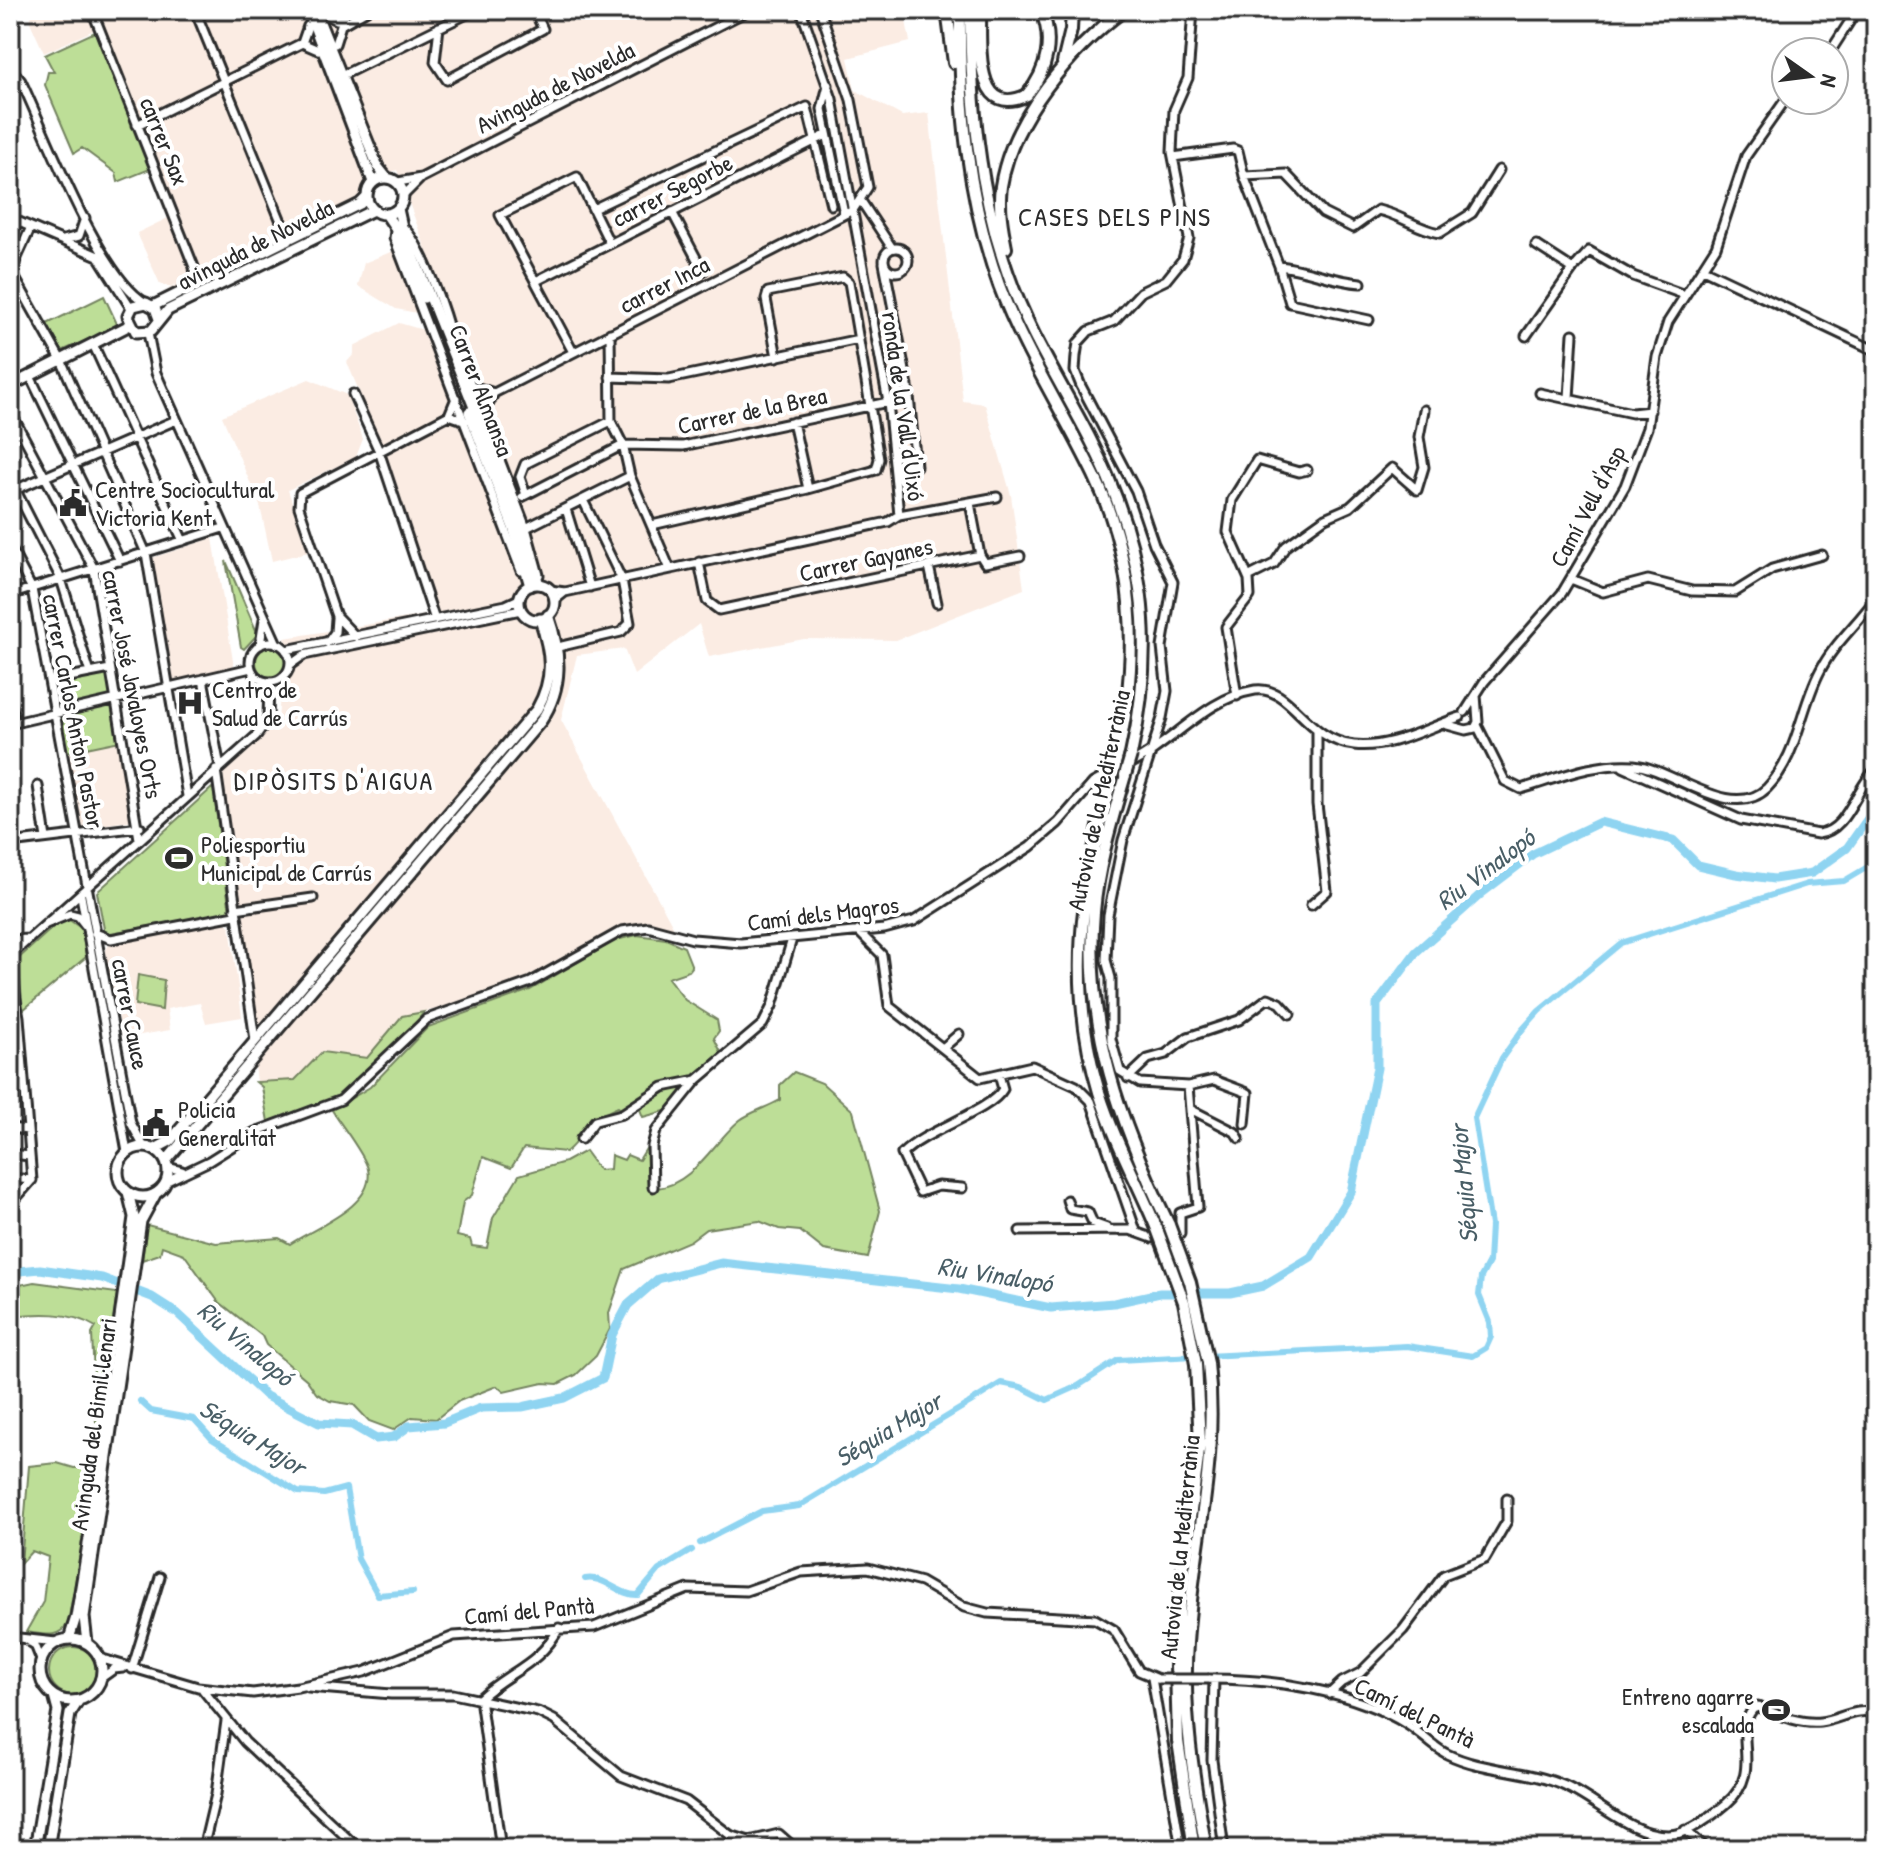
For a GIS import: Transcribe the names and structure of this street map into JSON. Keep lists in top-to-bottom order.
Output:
{
  "streets": {
    "highway": ["Autovia de la Mediterrània"],
    "main road": ["avinguda de Novelda", "Carrer Almansa", "Avinguda del Bimil·lenari"],
    "street": [
      "Avinguda de Novelda",
      "carrer Sax",
      "carrer Segorbe",
      "carrer Inca",
      "ronda de la Vall d'Uixó",
      "Carrer de la Brea",
      "Camí Vell d'Asp",
      "Carrer Gayanes",
      "carrer José Javaloyes Orts",
      "carrer Carlos Anton Pastor",
      "Camí dels Magros",
      "carrer Cauce",
      "Camí del Pantà"
    ]
  },
  "crossings": [
    ["Avinguda de Novelda", "avinguda de Novelda"],
    ["Avinguda de Novelda", "Carrer Almansa"],
    ["carrer Sax", "avinguda de Novelda"],
    ["avinguda de Novelda", "Carrer Almansa"],
    ["carrer Inca", "ronda de la Vall d'Uixó"],
    ["ronda de la Vall d'Uixó", "Carrer de la Brea"],
    ["ronda de la Vall d'Uixó", "Carrer Gayanes"],
    ["Camí Vell d'Asp", "Camí dels Magros"],
    ["carrer Carlos Anton Pastor", "carrer Cauce"],
    ["Camí dels Magros", "carrer Cauce"],
    ["Camí dels Magros", "Avinguda del Bimil·lenari"],
    ["carrer Cauce", "Avinguda del Bimil·lenari"],
    ["Avinguda del Bimil·lenari", "Camí del Pantà"]
  ],
  "districts": ["CASES DELS PINS", "DIPÒSITS D'AIGUA"],
  "water": ["Riu Vinalopó", "Séquia Major"],
  "places": {
    "public building": ["Centre Sociocultural Victoria Kent", "Policia Generalitat"],
    "hospital": ["Centro de Salud de Carrús"],
    "sports": ["Poliesportiu Municipal de Carrús", "Entreno agarre escalada"]
  },
  "north": "right"
}
